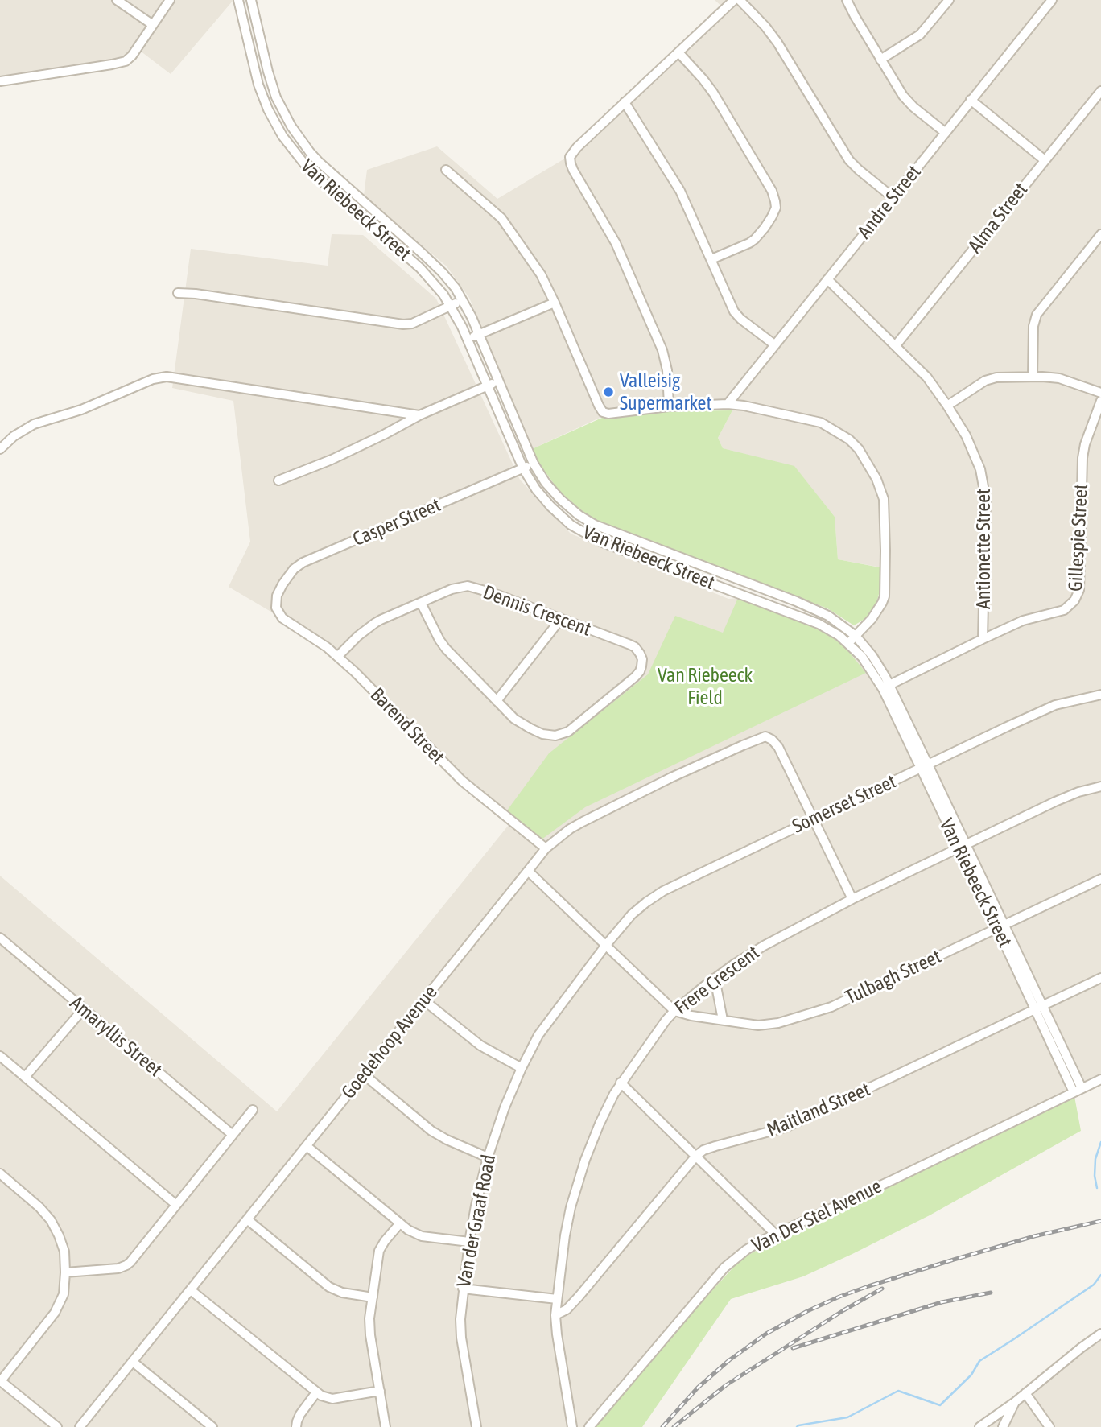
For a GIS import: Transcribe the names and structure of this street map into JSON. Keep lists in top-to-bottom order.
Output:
{
  "streets": {
    "street": [
      "Andre Street",
      "Van Riebeeck Street",
      "Alma Street",
      "Casper Street",
      "Gillespie Street",
      "Antionette Street",
      "Dennis Crescent",
      "Barend Street",
      "Somerset Street",
      "Tulbagh Street",
      "Frere Crescent",
      "Amaryllis Street",
      "Goedehoop Avenue",
      "Maitland Street",
      "Van Der Stel Avenue",
      "Van der Graaf Road"
    ]
  },
  "crossings": [
    ["Andre Street", "Antionette Street"],
    ["Van Riebeeck Street", "Casper Street"],
    ["Van Riebeeck Street", "Gillespie Street"],
    ["Van Riebeeck Street", "Somerset Street"],
    ["Van Riebeeck Street", "Tulbagh Street"],
    ["Van Riebeeck Street", "Frere Crescent"],
    ["Van Riebeeck Street", "Maitland Street"],
    ["Van Riebeeck Street", "Van Der Stel Avenue"],
    ["Alma Street", "Antionette Street"],
    ["Casper Street", "Barend Street"],
    ["Gillespie Street", "Antionette Street"],
    ["Dennis Crescent", "Barend Street"],
    ["Barend Street", "Goedehoop Avenue"],
    ["Somerset Street", "Goedehoop Avenue"],
    ["Somerset Street", "Van der Graaf Road"],
    ["Tulbagh Street", "Frere Crescent"],
    ["Frere Crescent", "Maitland Street"]
  ],
  "parks": ["Van Riebeeck Field"],
  "places": ["Valleisig Supermarket"]
}
